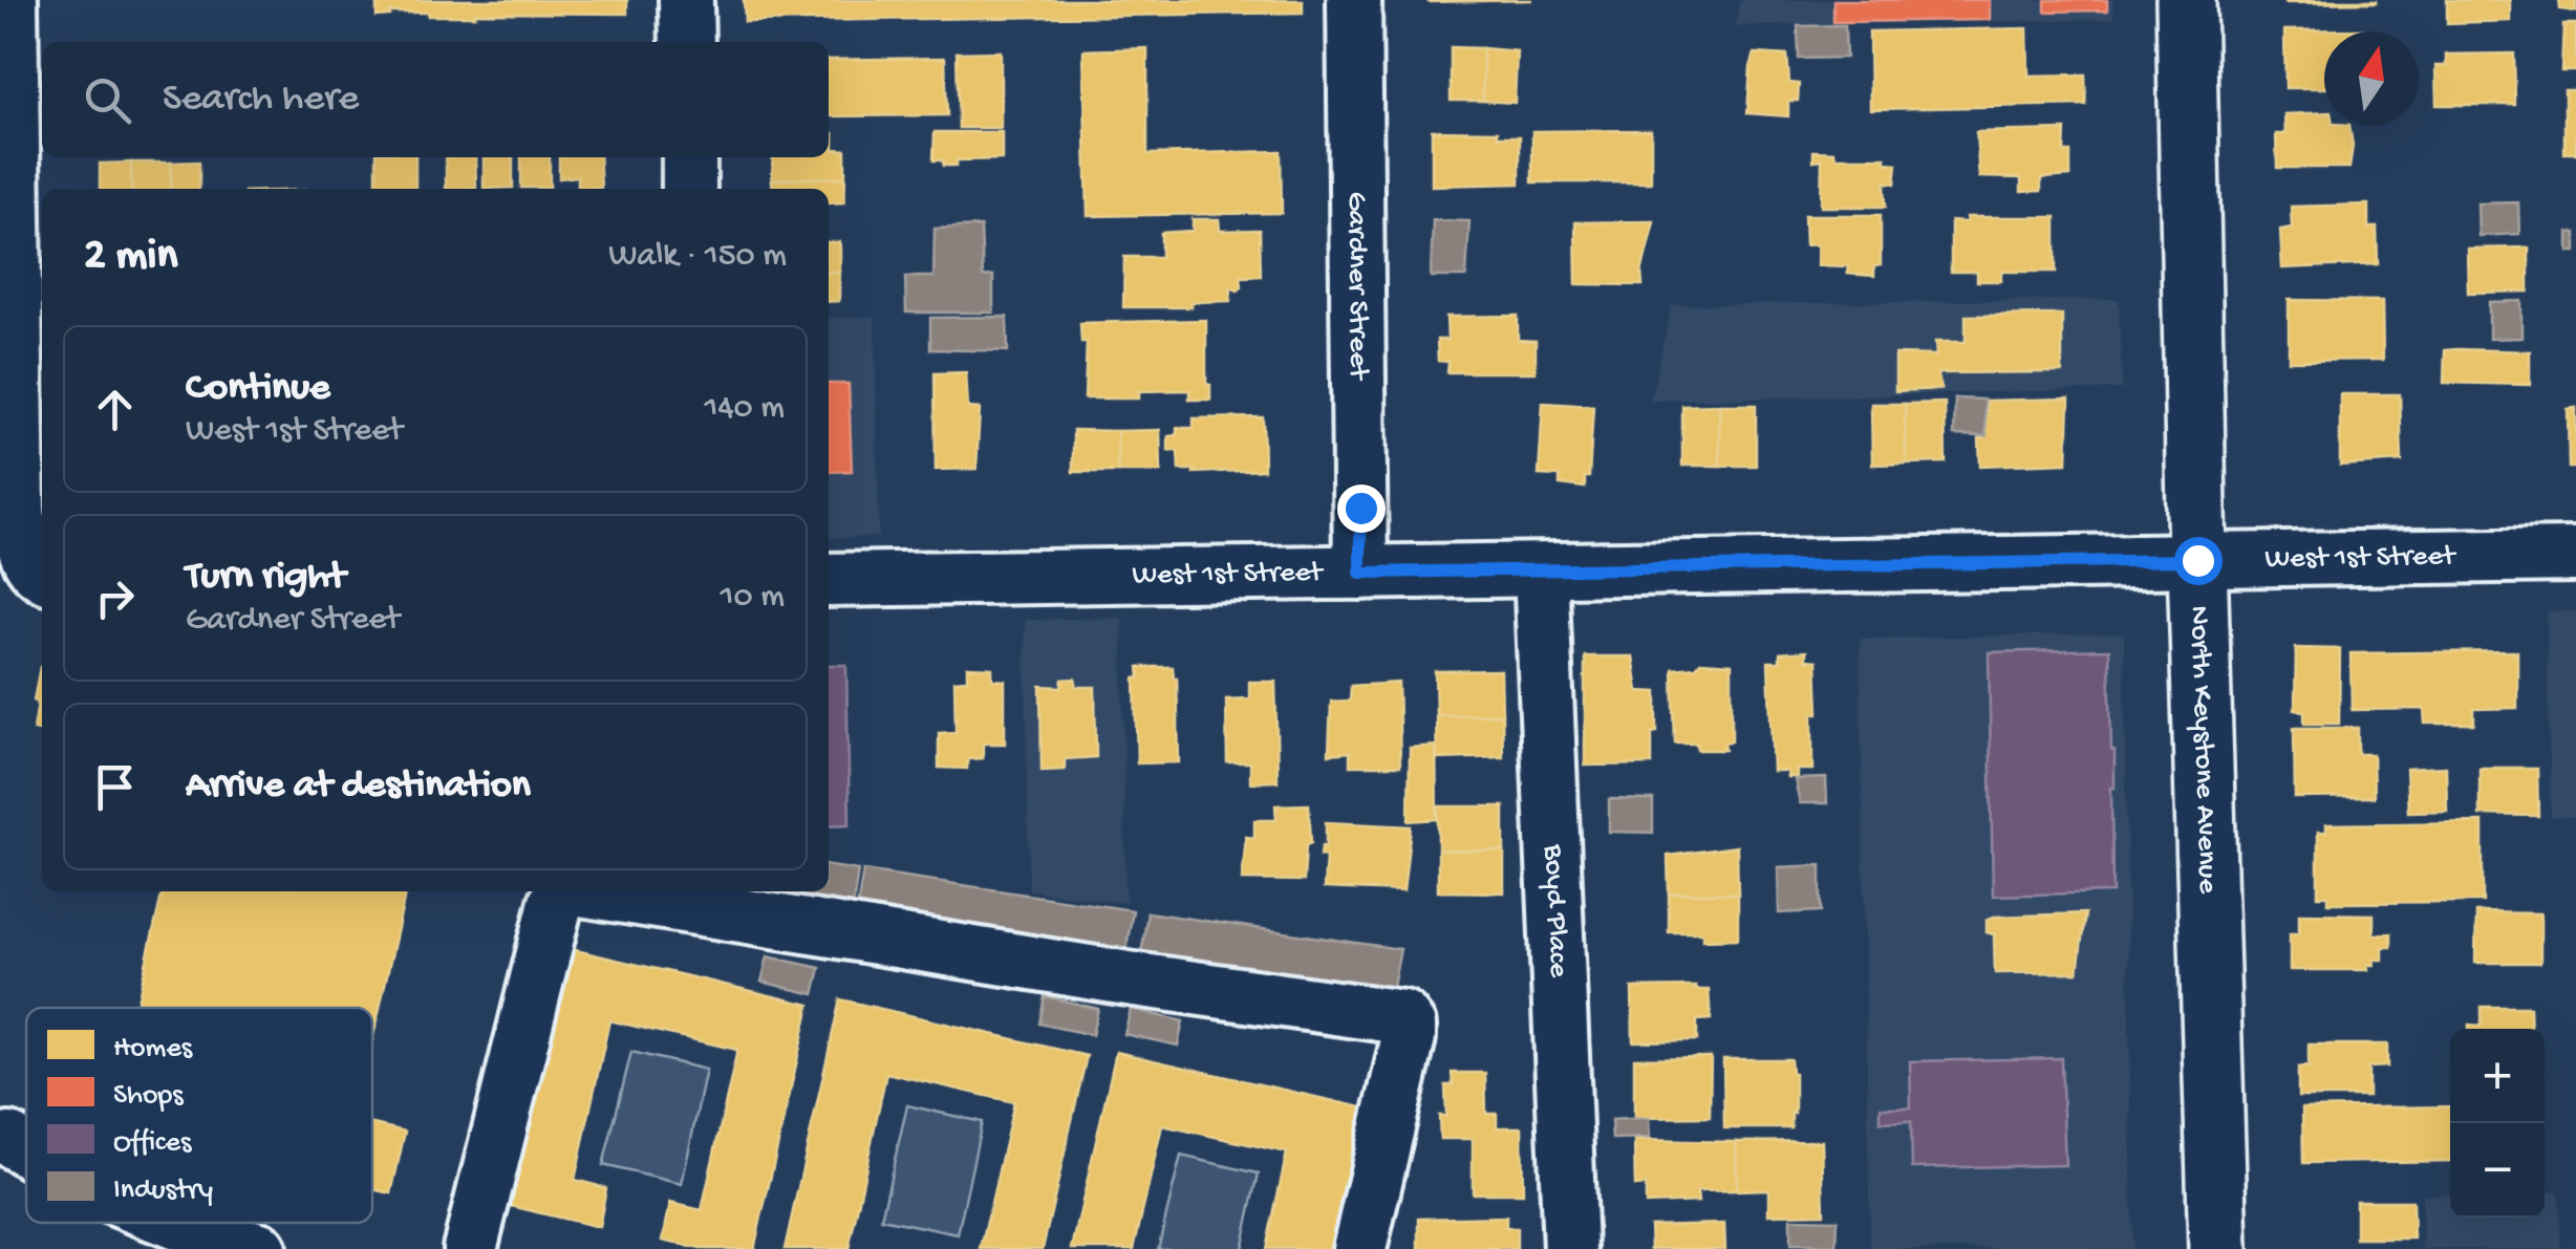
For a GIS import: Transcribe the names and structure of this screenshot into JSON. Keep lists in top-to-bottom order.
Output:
{
  "streets": {
    "main road": ["North Keystone Avenue"],
    "street": ["Gardner Street", "West 1st Street", "Boyd Place"]
  },
  "crossings": [
    ["Gardner Street", "West 1st Street"],
    ["West 1st Street", "North Keystone Avenue"],
    ["West 1st Street", "Boyd Place"]
  ],
  "legend": [
    "Homes",
    "Shops",
    "Offices",
    "Industry"
  ],
  "north": "top",
  "page": {
    "search": "Search here",
    "heading": ["2 min", "Walk · 150 m"],
    "list": [
      ["Continue", "West 1st Street", "140 m"],
      ["Turn right", "Gardner Street", "10 m"],
      "Arrive at destination"
    ],
    "map_buttons": ["+", "−"]
  }
}
